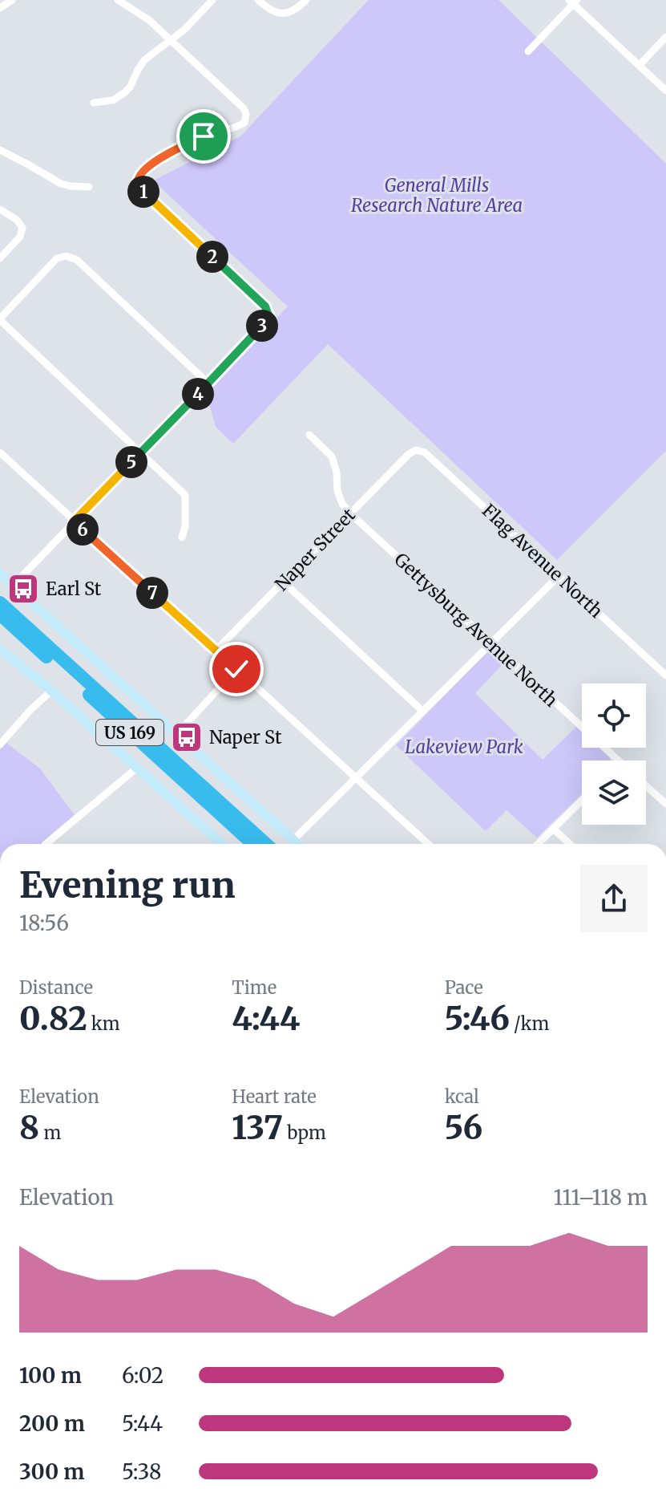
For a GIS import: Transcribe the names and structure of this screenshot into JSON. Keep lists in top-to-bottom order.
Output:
{
  "streets": {
    "highway": ["US 169"],
    "street": ["Naper Street", "Flag Avenue North", "Gettysburg Avenue North"]
  },
  "crossings": [
    ["Naper Street", "Flag Avenue North"],
    ["Naper Street", "Gettysburg Avenue North"]
  ],
  "parks": ["General Mills Research Nature Area", "Lakeview Park"],
  "places": {
    "bus stop": ["Earl St", "Naper St"]
  },
  "page": {
    "pins": [
      "1",
      "2",
      "3",
      "4",
      "5",
      "6",
      "7"
    ],
    "heading": ["Evening run", "18:56"],
    "stats": [
      ["Distance", "0.82 km"],
      ["Time", "4:44"],
      ["Pace", "5:46 /km"],
      ["Elevation", "8 m"],
      ["Heart rate", "137 bpm"],
      ["kcal", "56"]
    ],
    "chart": ["Elevation", "111–118 m"],
    "list": [
      {
        "name": "100 m",
        "note": "6:02"
      },
      {
        "name": "200 m",
        "note": "5:44"
      },
      {
        "name": "300 m",
        "note": "5:38"
      }
    ]
  }
}
